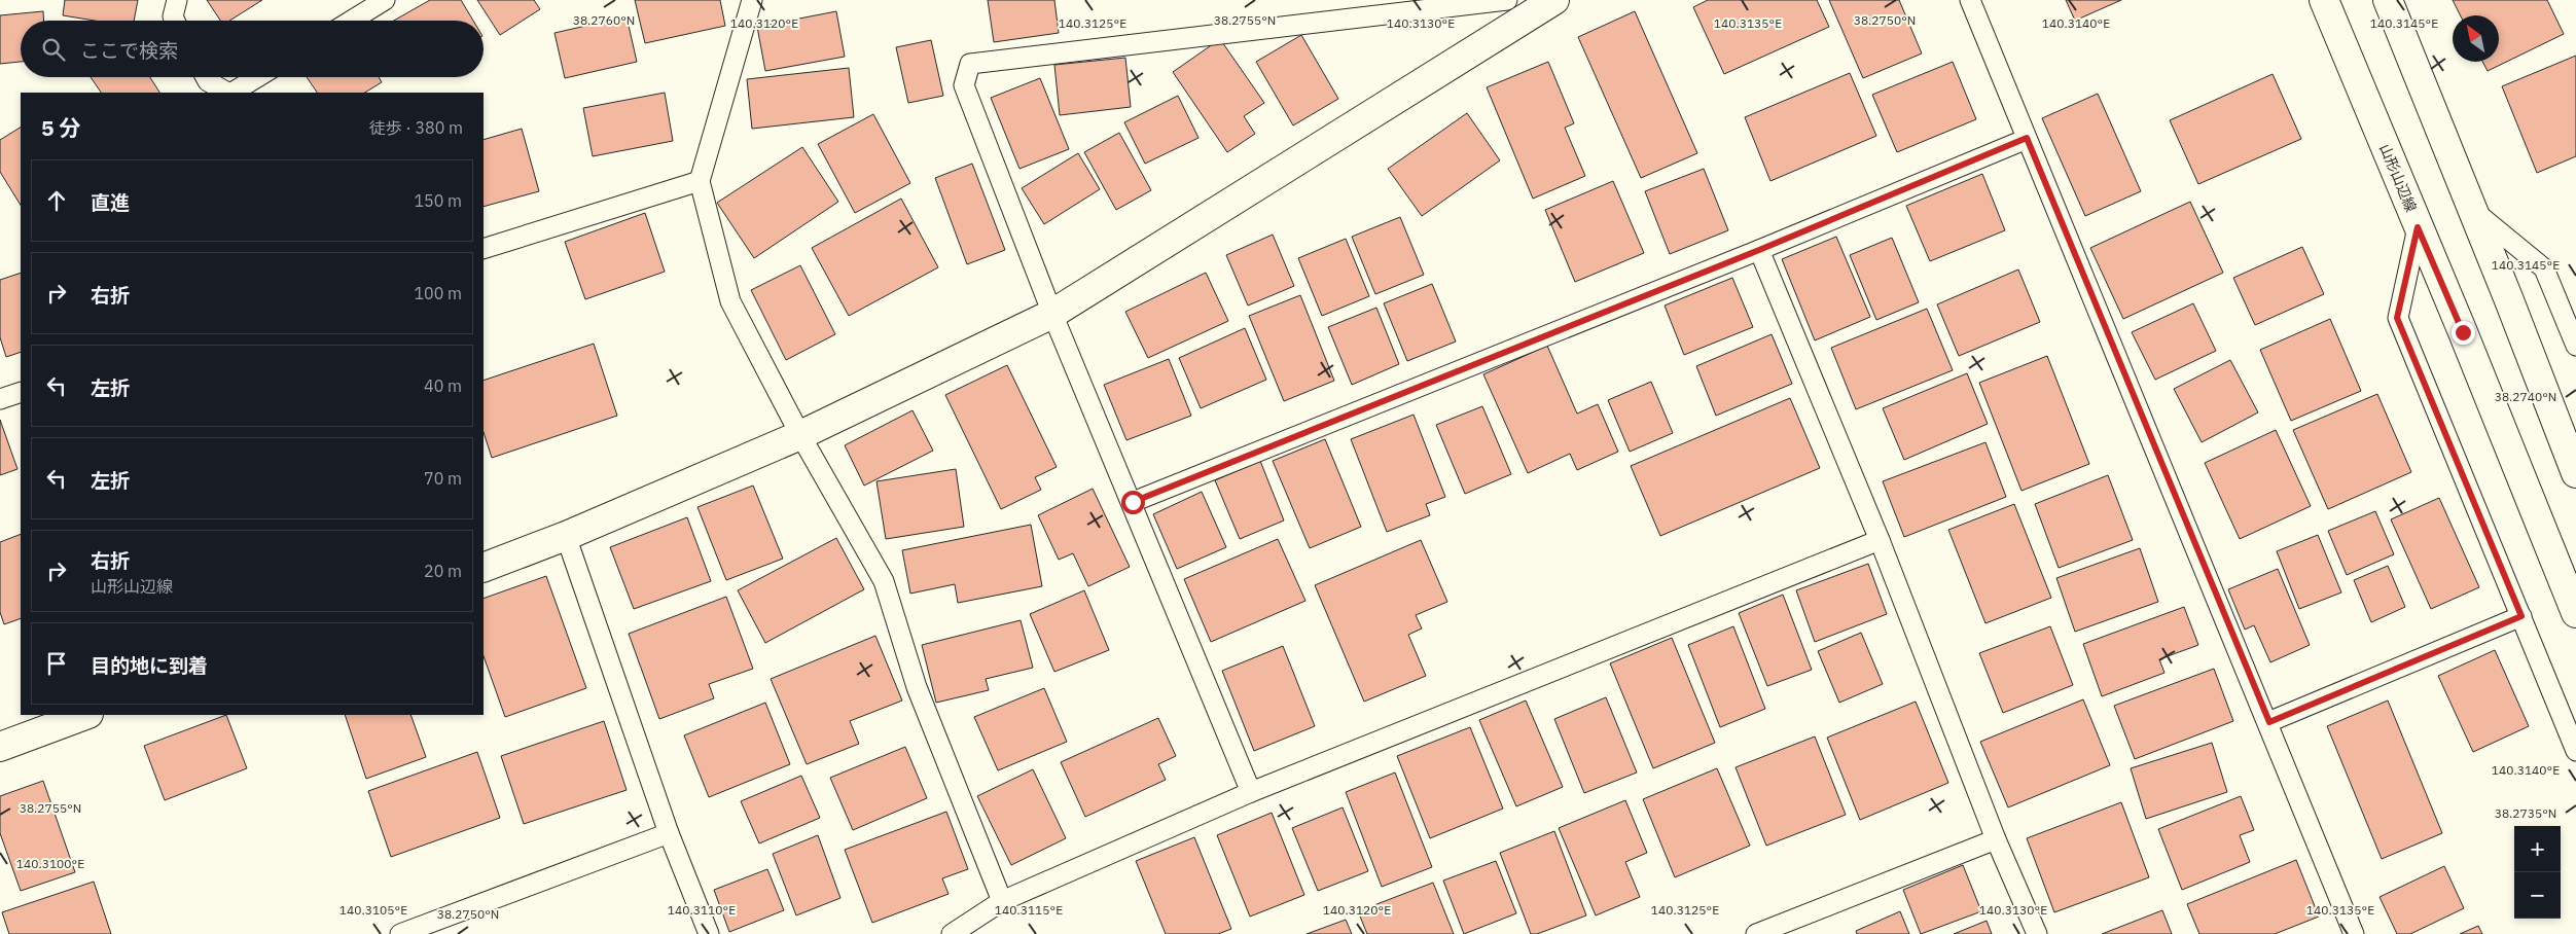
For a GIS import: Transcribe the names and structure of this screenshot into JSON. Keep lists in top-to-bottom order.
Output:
{
  "streets": {
    "street": ["山形山辺線"]
  },
  "north": "top left",
  "page": {
    "search": "ここで検索",
    "heading": ["5 分", "徒歩 · 380 m"],
    "list": [
      ["直進", "150 m"],
      ["右折", "100 m"],
      ["左折", "40 m"],
      ["左折", "70 m"],
      ["右折", "山形山辺線", "20 m"],
      "目的地に到着"
    ],
    "map_buttons": ["+", "−"]
  },
  "coordinates": [
    "38.2750°N",
    "38.2760°N",
    "38.2755°N",
    "140.3120°E",
    "140.3125°E",
    "140.3130°E",
    "140.3135°E",
    "140.3140°E",
    "140.3145°E",
    "38.2740°N",
    "38.2735°N",
    "140.3100°E",
    "140.3105°E",
    "140.3110°E",
    "140.3115°E"
  ]
}
